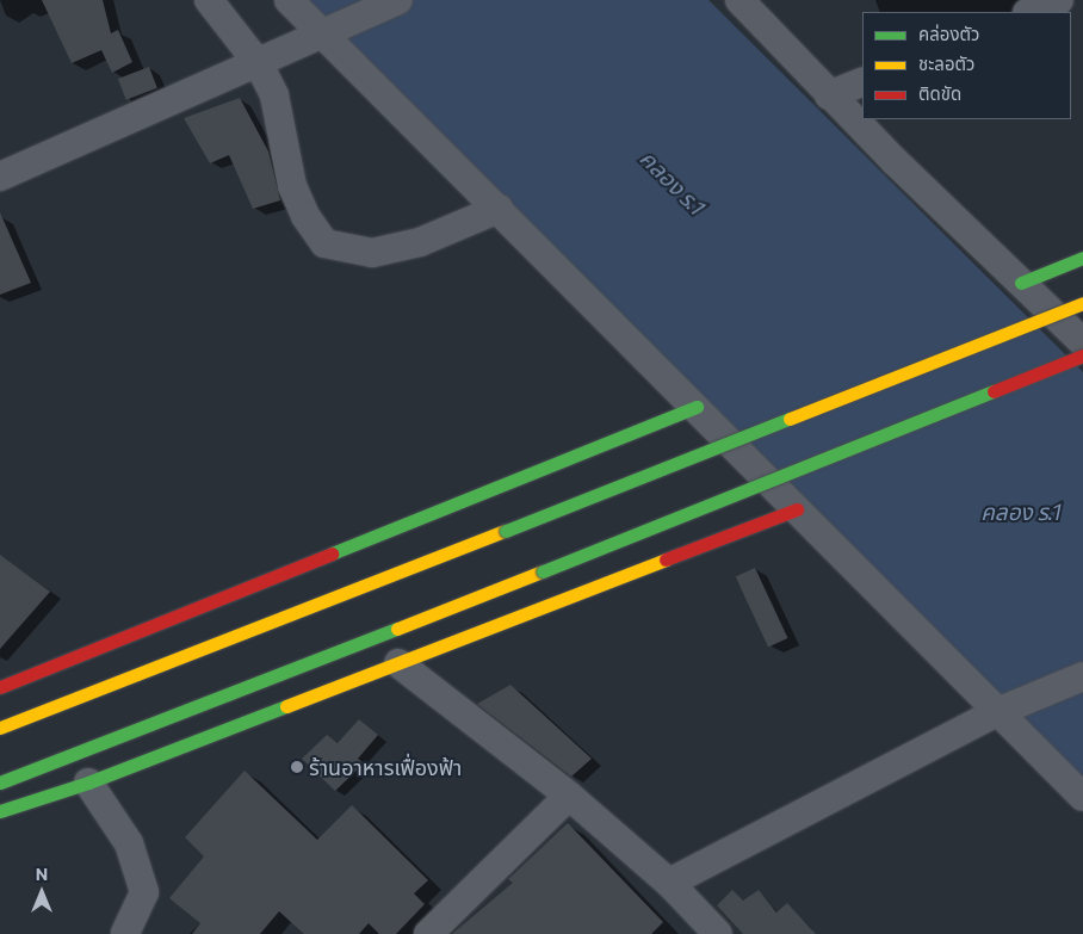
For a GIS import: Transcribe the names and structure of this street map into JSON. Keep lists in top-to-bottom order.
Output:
{
  "water": ["คลอง ร.1"],
  "places": ["ร้านอาหารเฟื่องฟ้า"],
  "legend": ["คล่องตัว", "ชะลอตัว", "ติดขัด"],
  "north": "top"
}
